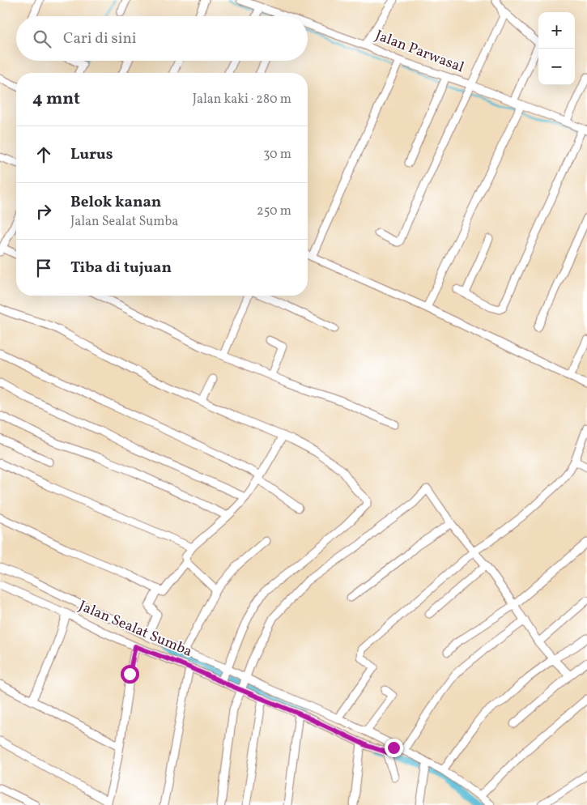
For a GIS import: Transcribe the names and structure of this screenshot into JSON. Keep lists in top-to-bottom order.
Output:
{
  "streets": {
    "street": ["Jalan Parwasal", "Jalan Sealat Sumba"]
  },
  "page": {
    "map_buttons": ["+", "−"],
    "search": "Cari di sini",
    "heading": ["4 mnt", "Jalan kaki · 280 m"],
    "list": [
      ["Lurus", "30 m"],
      ["Belok kanan", "Jalan Sealat Sumba", "250 m"],
      "Tiba di tujuan"
    ]
  }
}
